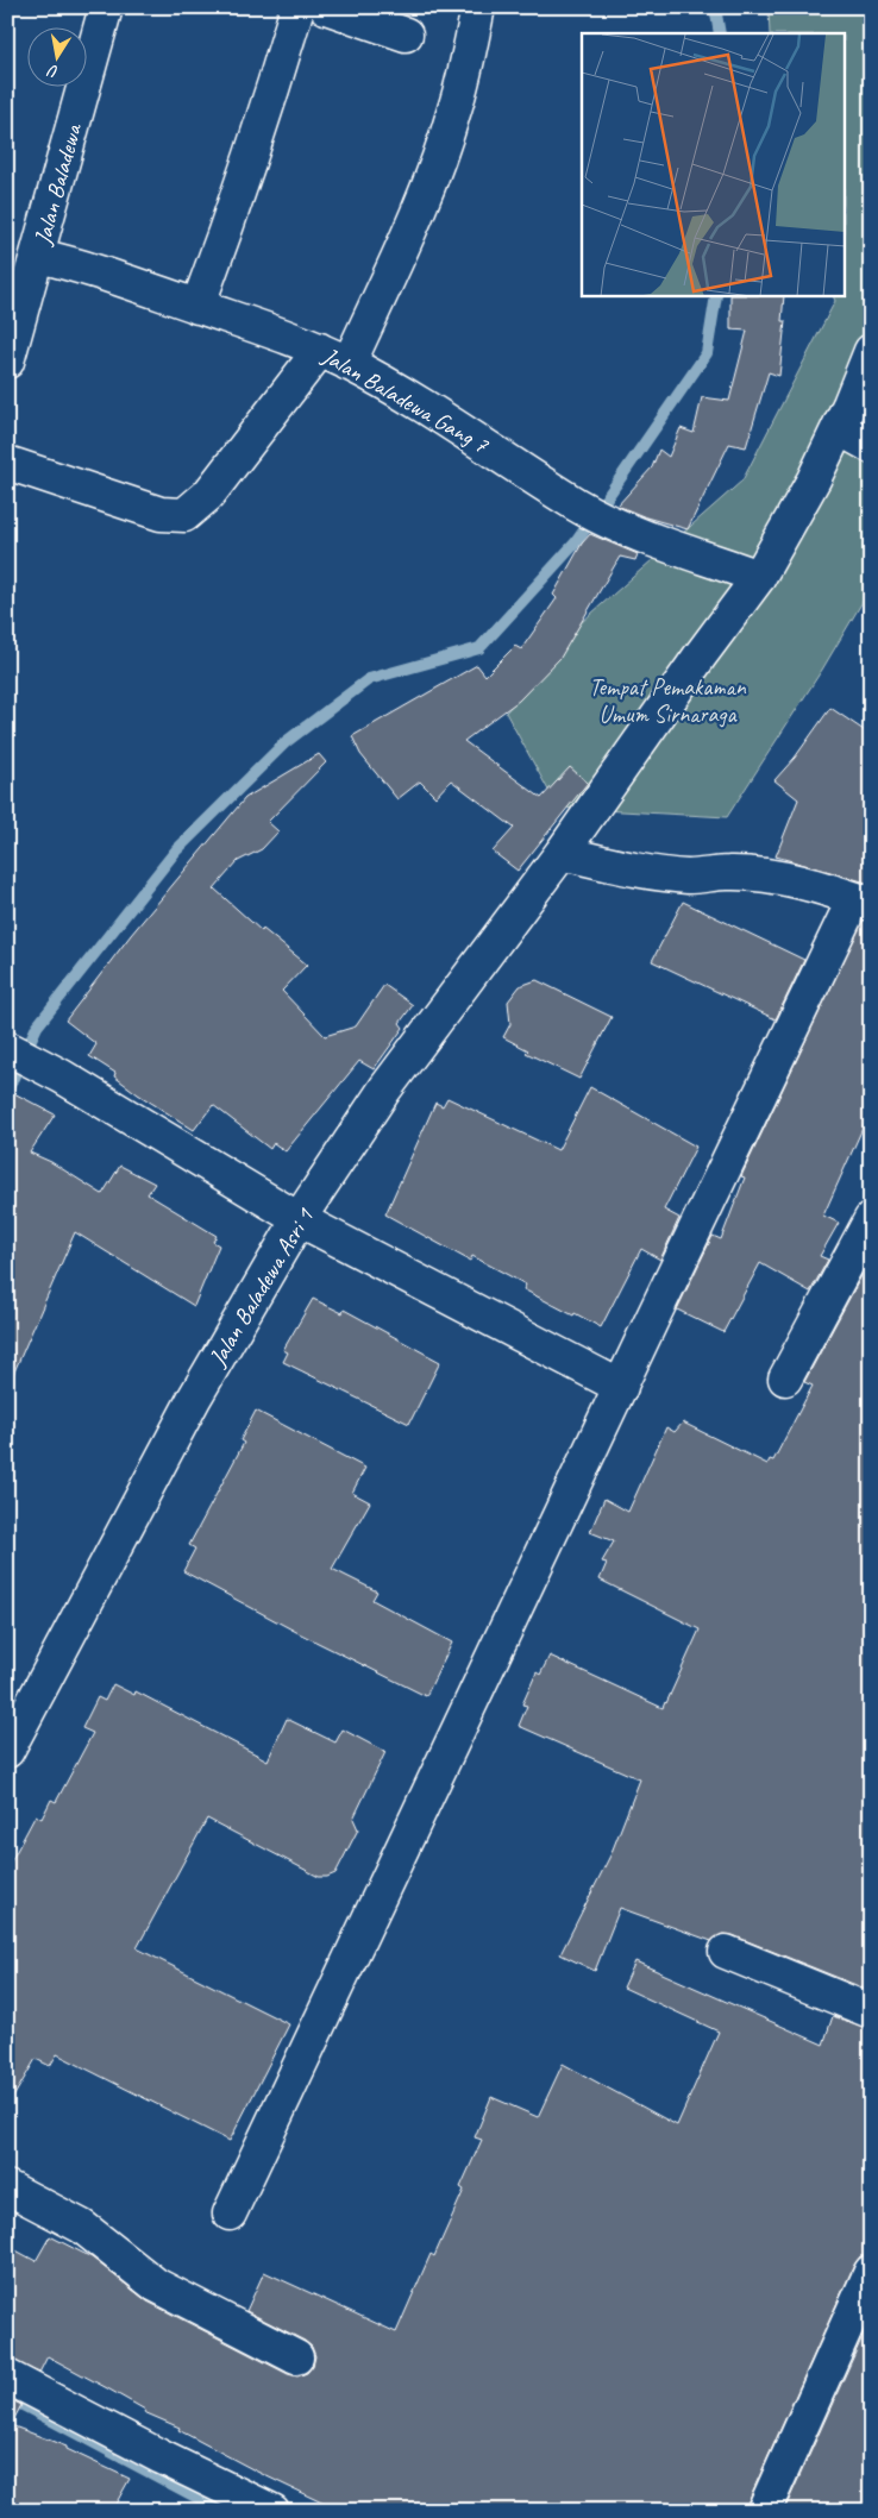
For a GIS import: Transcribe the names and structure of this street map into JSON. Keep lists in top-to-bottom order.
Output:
{
  "streets": {
    "street": ["Jalan Baladewa", "Jalan Baladewa Gang 7", "Jalan Baladewa Asri 1"]
  },
  "crossings": [
    ["Jalan Baladewa", "Jalan Baladewa Gang 7"],
    ["Jalan Baladewa Gang 7", "Jalan Baladewa Asri 1"]
  ],
  "parks": ["Tempat Pemakaman Umum Sirnaraga"],
  "north": "bottom"
}
